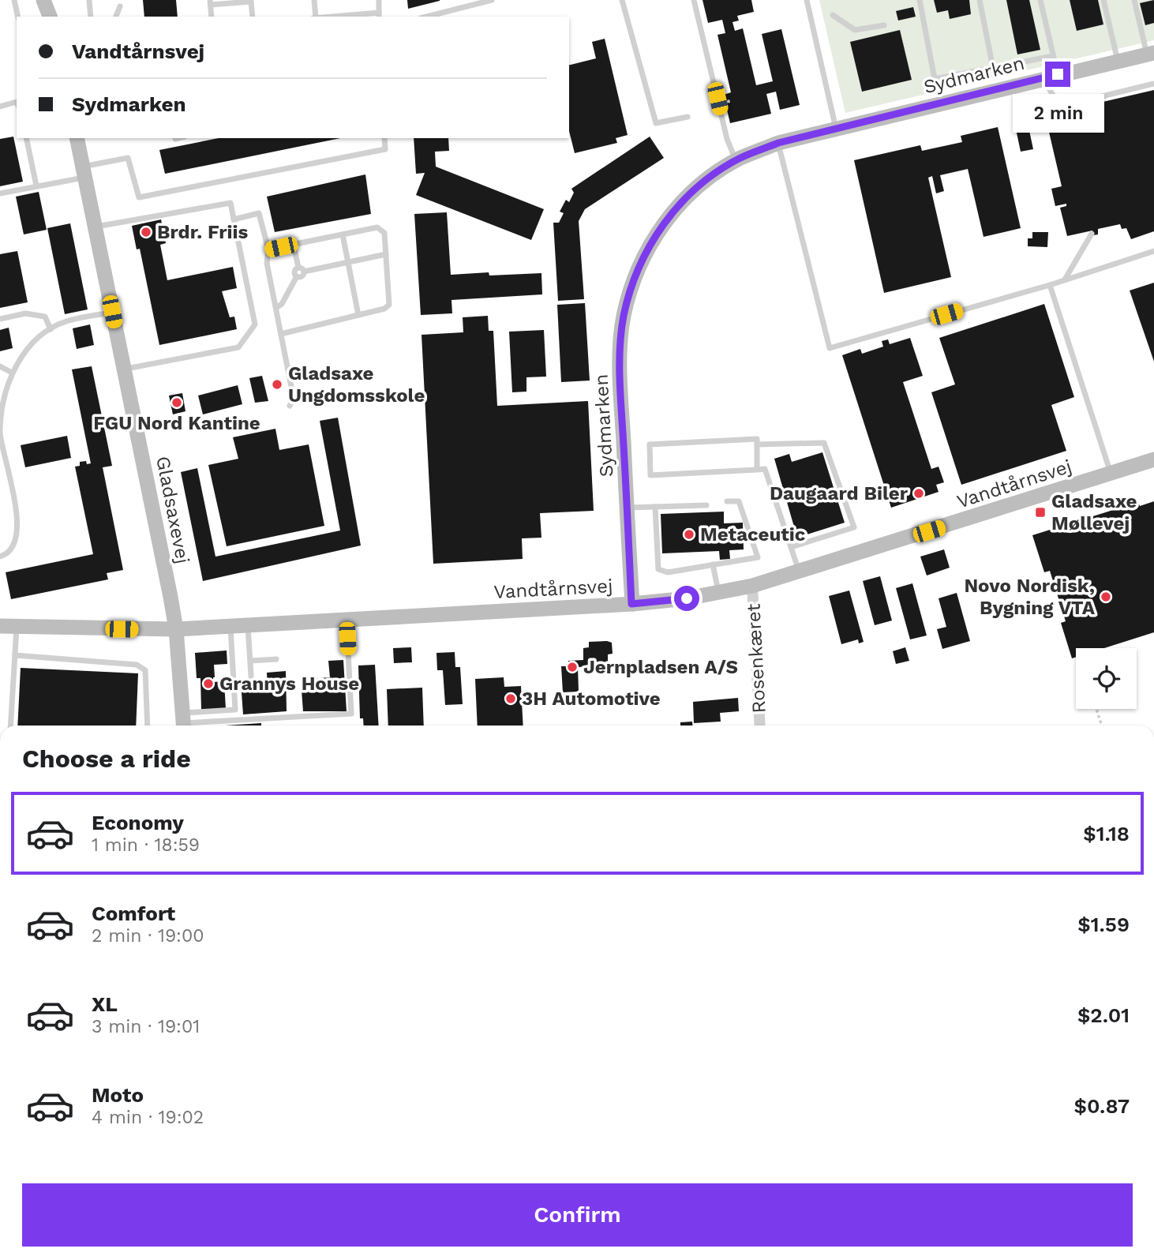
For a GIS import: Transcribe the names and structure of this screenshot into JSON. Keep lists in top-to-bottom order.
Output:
{
  "streets": {
    "street": [
      "Sydmarken",
      "Vandtårnsvej",
      "Gladsaxevej",
      "Rosenkæret"
    ]
  },
  "crossings": [
    ["Sydmarken", "Vandtårnsvej"],
    ["Vandtårnsvej", "Gladsaxevej"],
    ["Vandtårnsvej", "Rosenkæret"]
  ],
  "places": {
    "other": [
      "Brdr. Friis",
      "Gladsaxe Ungdomsskole",
      "FGU Nord Kantine",
      "Daugaard Biler",
      "Metaceutic",
      "Novo Nordisk, Bygning VTA",
      "Jernpladsen A/S",
      "Grannys House",
      "3H Automotive"
    ],
    "transit": ["Gladsaxe Møllevej"]
  },
  "page": {
    "banner": ["Vandtårnsvej", "Sydmarken"],
    "bubble": "2 min",
    "heading": "Choose a ride",
    "list": [
      {
        "name": "Economy",
        "note": "1 min · 18:59",
        "value": "$1.18"
      },
      {
        "name": "Comfort",
        "note": "2 min · 19:00",
        "value": "$1.59"
      },
      {
        "name": "XL",
        "note": "3 min · 19:01",
        "value": "$2.01"
      },
      {
        "name": "Moto",
        "note": "4 min · 19:02",
        "value": "$0.87"
      }
    ],
    "buttons": "Confirm"
  }
}
